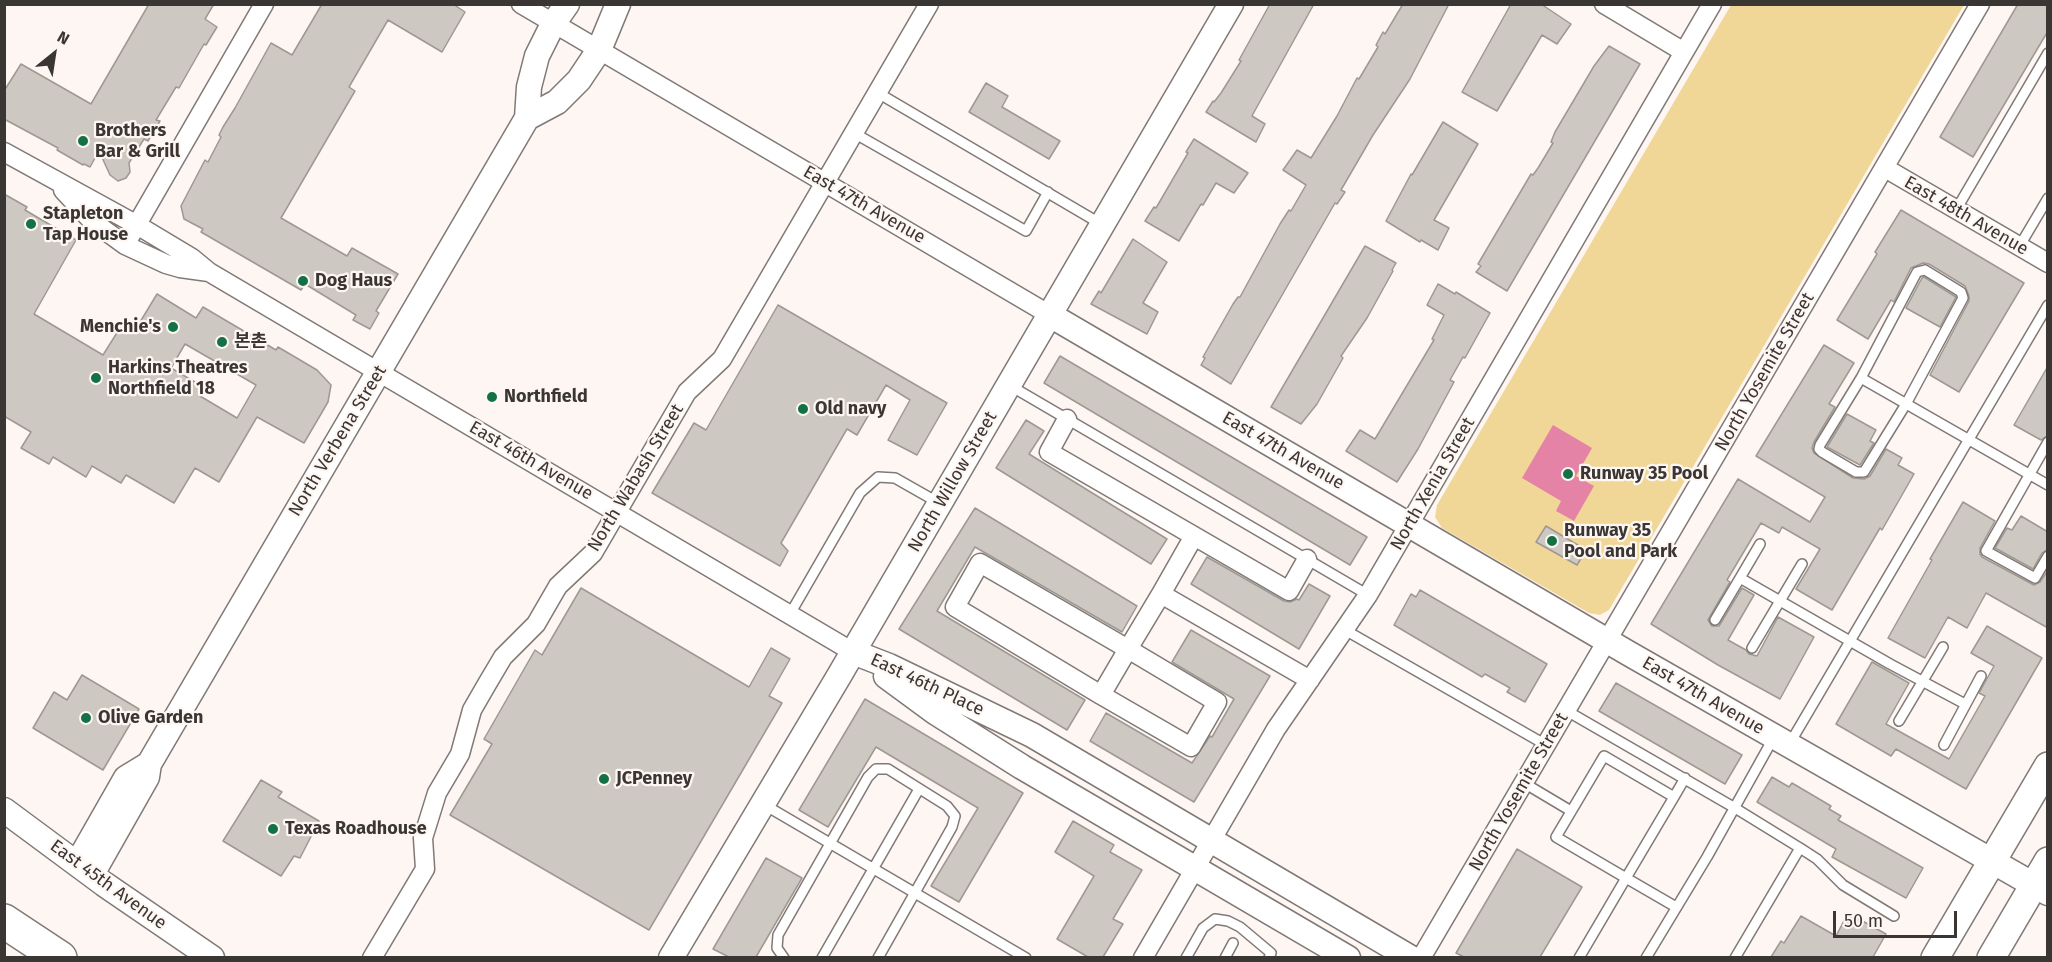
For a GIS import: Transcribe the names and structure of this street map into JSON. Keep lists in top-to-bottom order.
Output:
{
  "streets": {
    "street": [
      "East 47th Avenue",
      "East 48th Avenue",
      "North Yosemite Street",
      "North Verbena Street",
      "East 46th Avenue",
      "North Wabash Street",
      "North Willow Street",
      "North Xenia Street",
      "East 46th Place",
      "East 45th Avenue"
    ]
  },
  "crossings": [
    ["East 47th Avenue", "North Yosemite Street"],
    ["East 47th Avenue", "North Verbena Street"],
    ["East 47th Avenue", "North Wabash Street"],
    ["East 47th Avenue", "North Willow Street"],
    ["East 47th Avenue", "North Xenia Street"],
    ["East 48th Avenue", "North Yosemite Street"],
    ["North Verbena Street", "East 46th Avenue"],
    ["North Verbena Street", "East 45th Avenue"],
    ["East 46th Avenue", "North Wabash Street"],
    ["East 46th Avenue", "North Willow Street"],
    ["East 46th Avenue", "East 46th Place"],
    ["North Willow Street", "East 46th Place"],
    ["North Xenia Street", "East 46th Place"]
  ],
  "places": [
    "Brothers Bar & Grill",
    "Stapleton Tap House",
    "Dog Haus",
    "Menchie's",
    "본촌",
    "Harkins Theatres Northfield 18",
    "Northfield",
    "Old navy",
    "Runway 35 Pool",
    "Runway 35 Pool and Park",
    "Olive Garden",
    "JCPenney",
    "Texas Roadhouse"
  ],
  "scale_bar": "50 m",
  "north": "top right"
}
